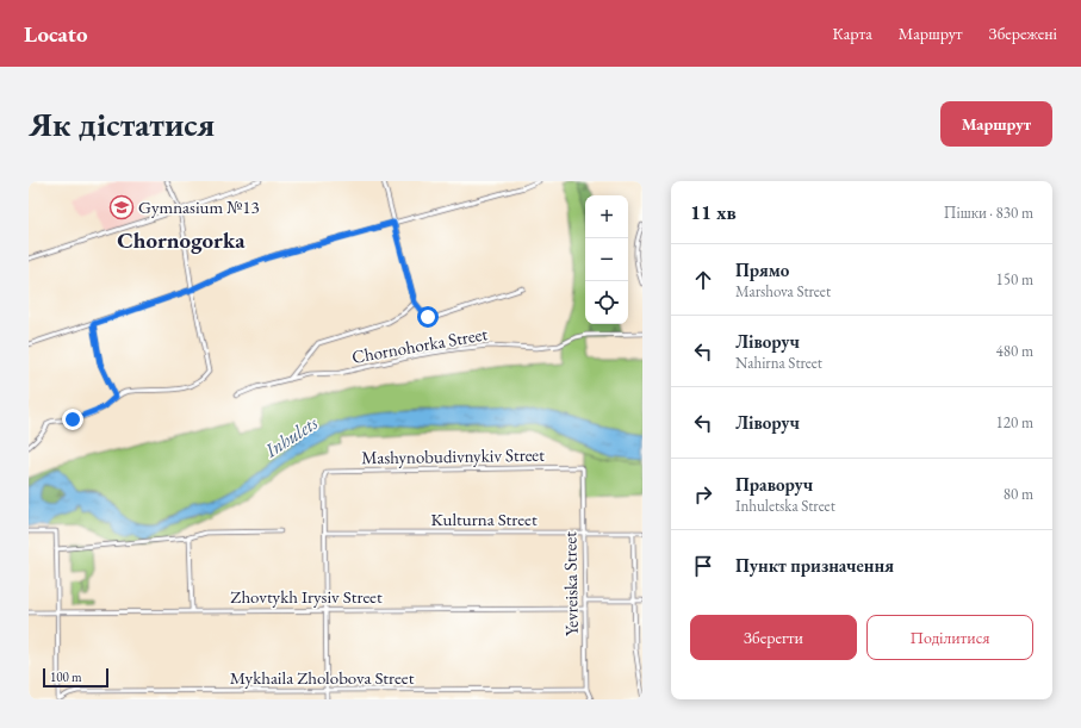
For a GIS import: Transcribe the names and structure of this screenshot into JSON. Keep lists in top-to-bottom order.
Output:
{
  "streets": {
    "street": [
      "Chornohorka Street",
      "Mashynobudivnykiv Street",
      "Kulturna Street",
      "Yevreiska Street",
      "Zhovtykh Irysiv Street",
      "Mykhaila Zholobova Street"
    ]
  },
  "crossings": [
    ["Mashynobudivnykiv Street", "Kulturna Street"],
    ["Mashynobudivnykiv Street", "Yevreiska Street"],
    ["Kulturna Street", "Yevreiska Street"],
    ["Yevreiska Street", "Zhovtykh Irysiv Street"],
    ["Yevreiska Street", "Mykhaila Zholobova Street"]
  ],
  "districts": ["Chornogorka"],
  "water": ["Inhulets"],
  "places": {
    "school or university": ["Gymnasium №13"]
  },
  "scale_bar": "100 m",
  "page": {
    "header": "Locato",
    "nav": ["Карта", "Маршрут", "Збережені"],
    "buttons": [
      "Маршрут",
      ["Зберегти", "Поділитися"]
    ],
    "title": "Як дістатися",
    "heading": ["11 хв", "Пішки · 830 m"],
    "map_buttons": ["+", "−"],
    "list": [
      ["Прямо", "Marshova Street", "150 m"],
      ["Ліворуч", "Nahirna Street", "480 m"],
      ["Ліворуч", "120 m"],
      ["Праворуч", "Inhuletska Street", "80 m"],
      "Пункт призначення"
    ],
    "scale": "100 m"
  }
}
